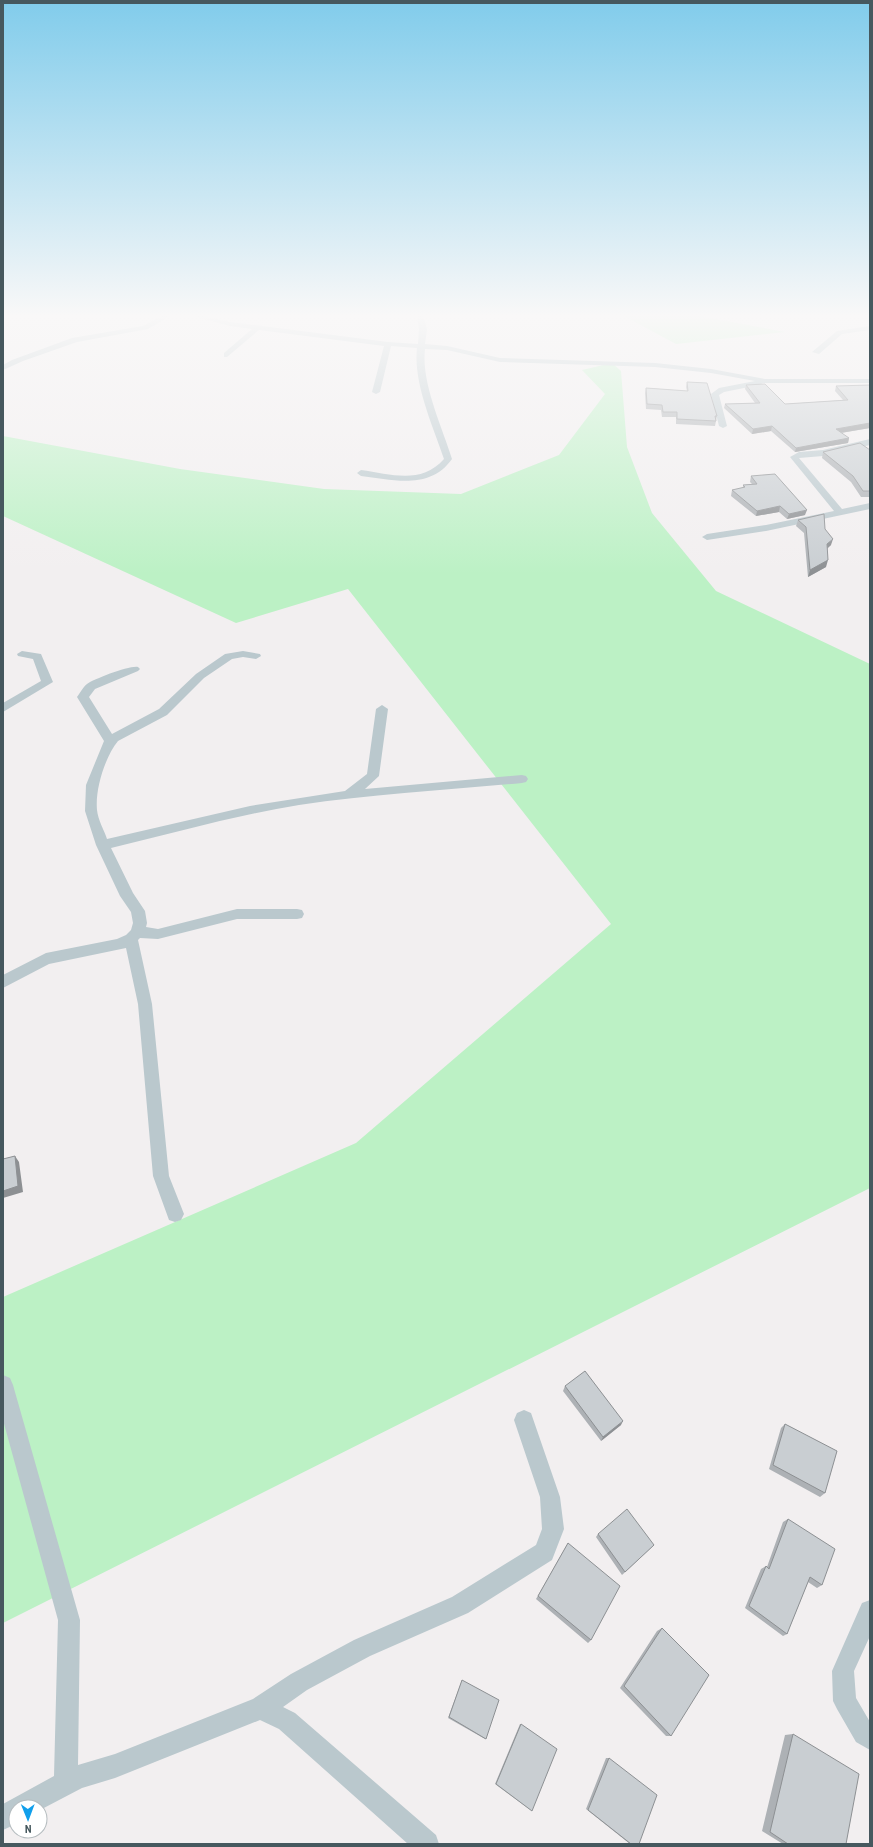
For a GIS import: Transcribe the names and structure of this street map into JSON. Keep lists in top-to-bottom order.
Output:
{
  "north": "bottom"
}
